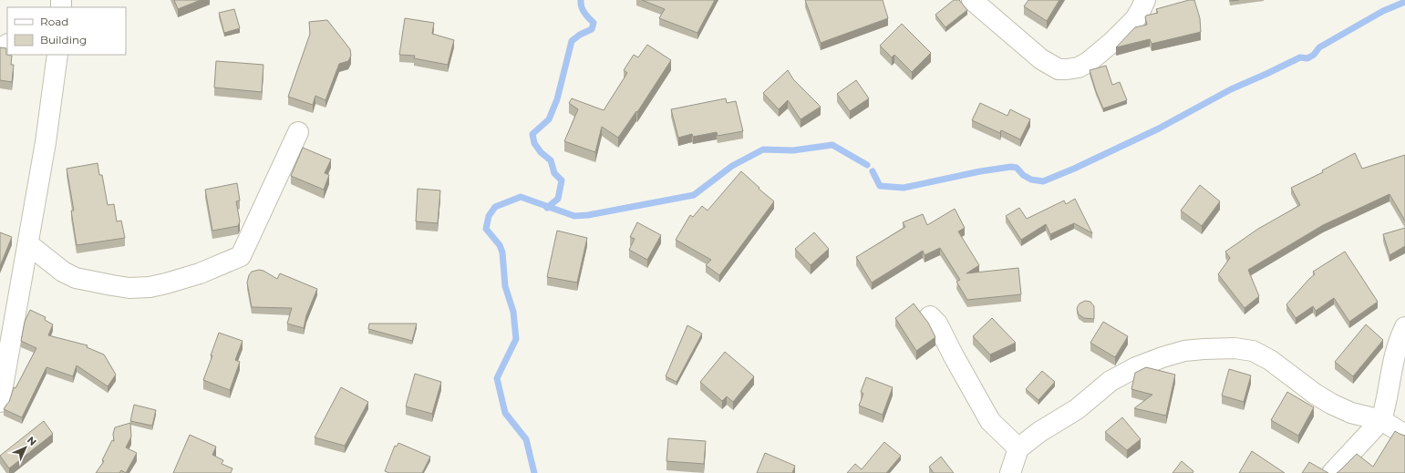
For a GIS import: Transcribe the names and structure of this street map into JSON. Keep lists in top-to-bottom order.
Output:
{
  "legend": ["Road", "Building"],
  "north": "top right"
}
